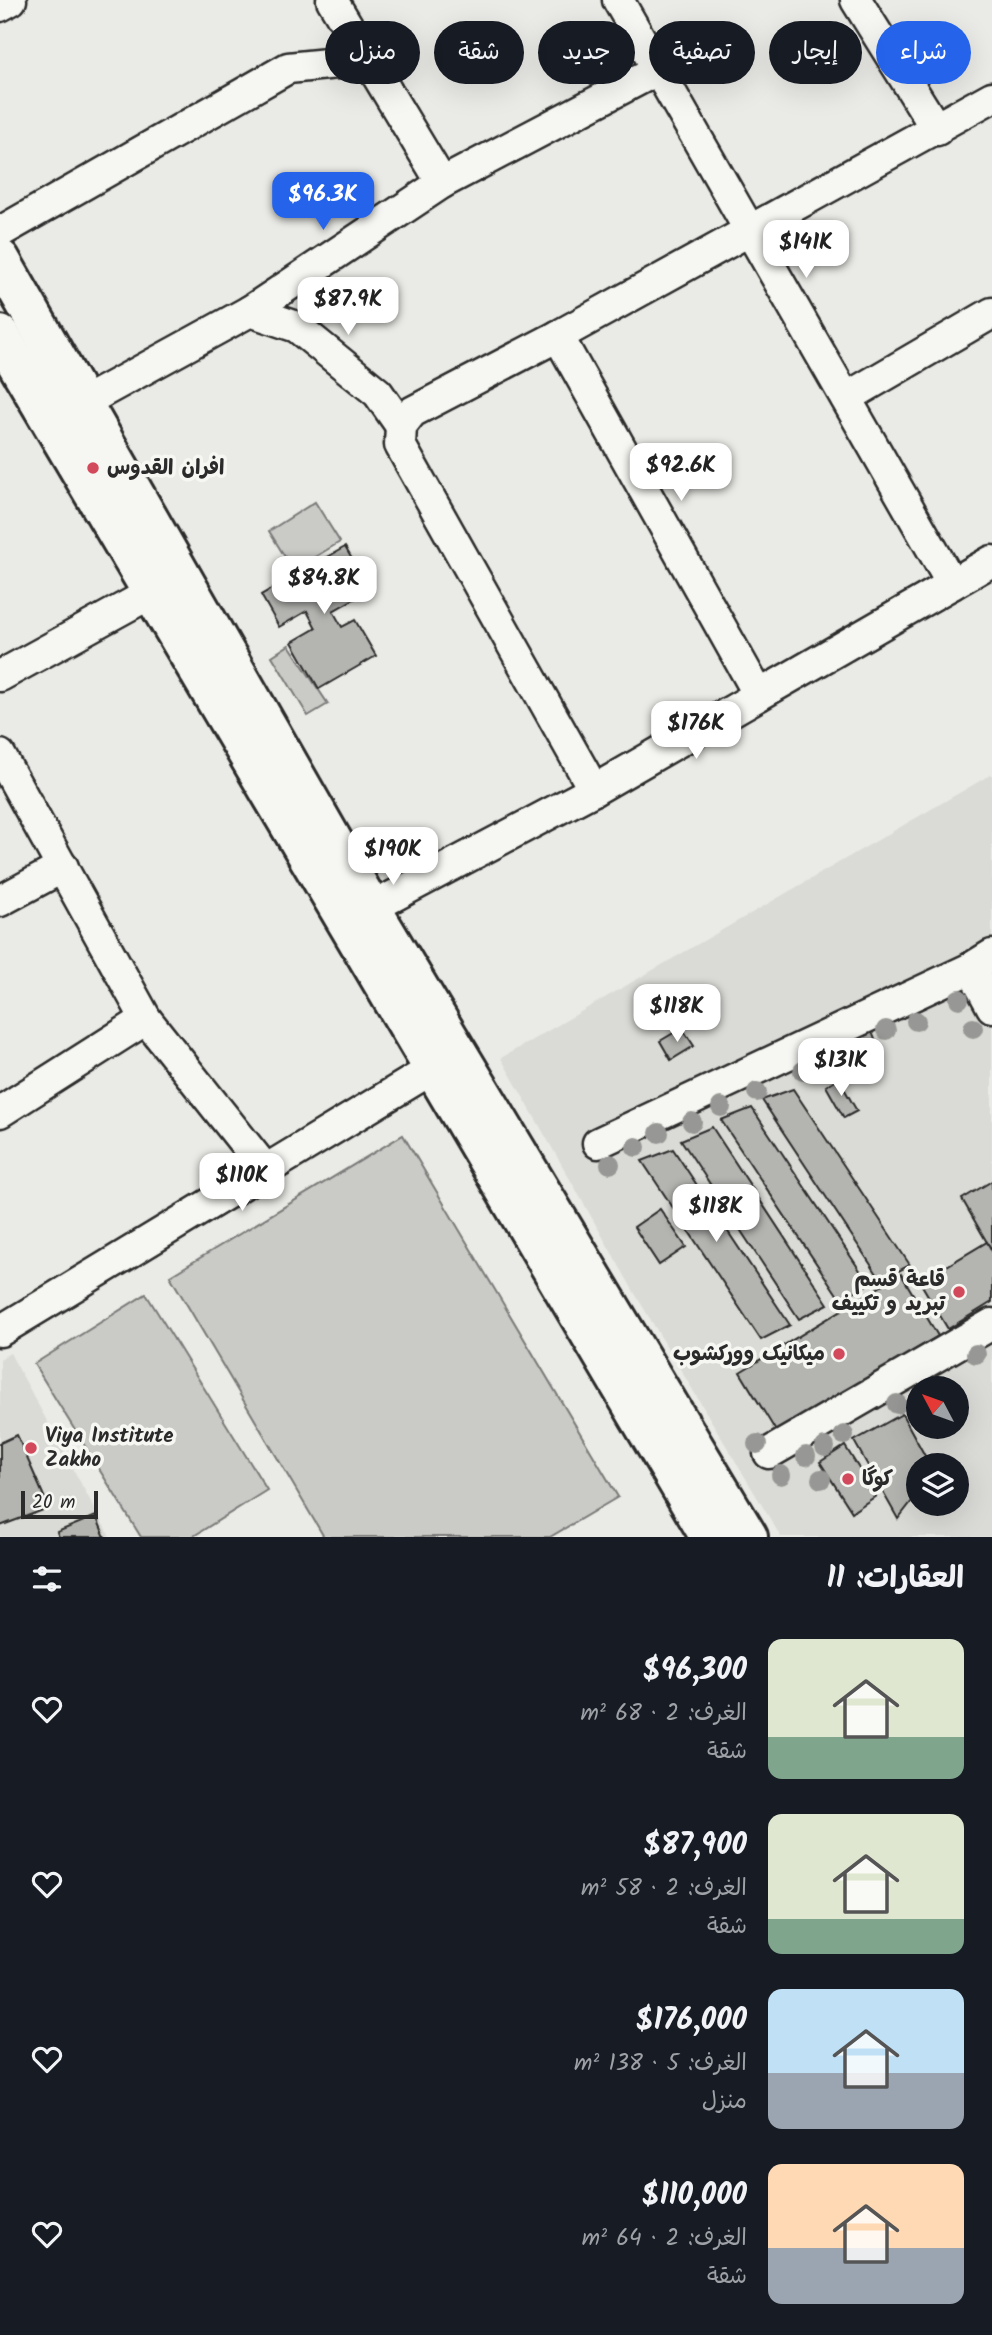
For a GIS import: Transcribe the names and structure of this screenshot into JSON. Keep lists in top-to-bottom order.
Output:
{
  "places": [
    "افران القدوس",
    "قاعة قسم تبرید و تکییف",
    "میکانیک وورکشوب",
    "Viya Institute Zakho",
    "كوگا"
  ],
  "scale_bar": "20 m",
  "north": "top left",
  "page": {
    "chip": [
      "شراء",
      "إيجار",
      "تصفية",
      "جديد",
      "شقة",
      "منزل"
    ],
    "price": [
      "$96.3K",
      "$141K",
      "$87.9K",
      "$92.6K",
      "$84.8K",
      "$176K",
      "$190K",
      "$118K",
      "$131K",
      "$110K",
      "$118K"
    ],
    "scale": "20 m",
    "heading": "العقارات: 11",
    "list": [
      {
        "name": "$96,300",
        "note": "الغرف: 2 · 68 m² · شقة"
      },
      {
        "name": "$87,900",
        "note": "الغرف: 2 · 58 m² · شقة"
      },
      {
        "name": "$176,000",
        "note": "الغرف: 5 · 138 m² · منزل"
      },
      {
        "name": "$110,000",
        "note": "الغرف: 2 · 64 m² · شقة"
      }
    ]
  }
}
